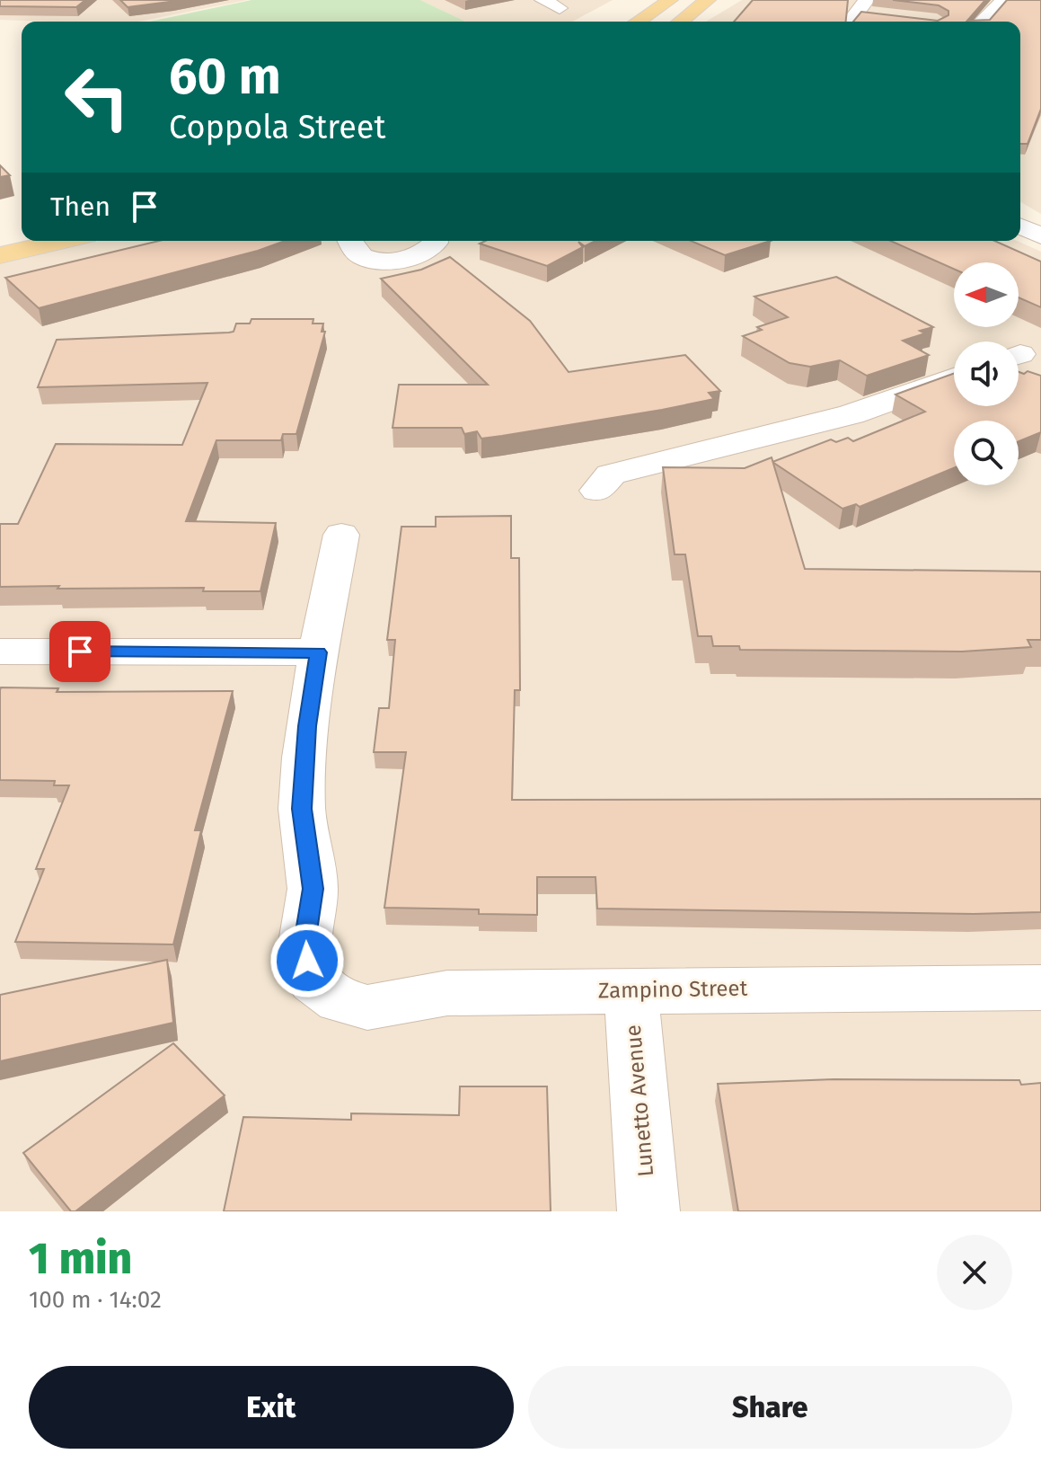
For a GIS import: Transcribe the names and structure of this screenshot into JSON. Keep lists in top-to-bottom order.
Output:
{
  "streets": {
    "street": ["Zampino Street", "Lunetto Avenue"]
  },
  "crossings": [
    ["Zampino Street", "Lunetto Avenue"]
  ],
  "north": "left",
  "page": {
    "turn": ["60 m", "Coppola Street"],
    "then": "Then",
    "heading": ["1 min", "100 m · 14:02"],
    "buttons": ["Exit", "Share"]
  }
}
